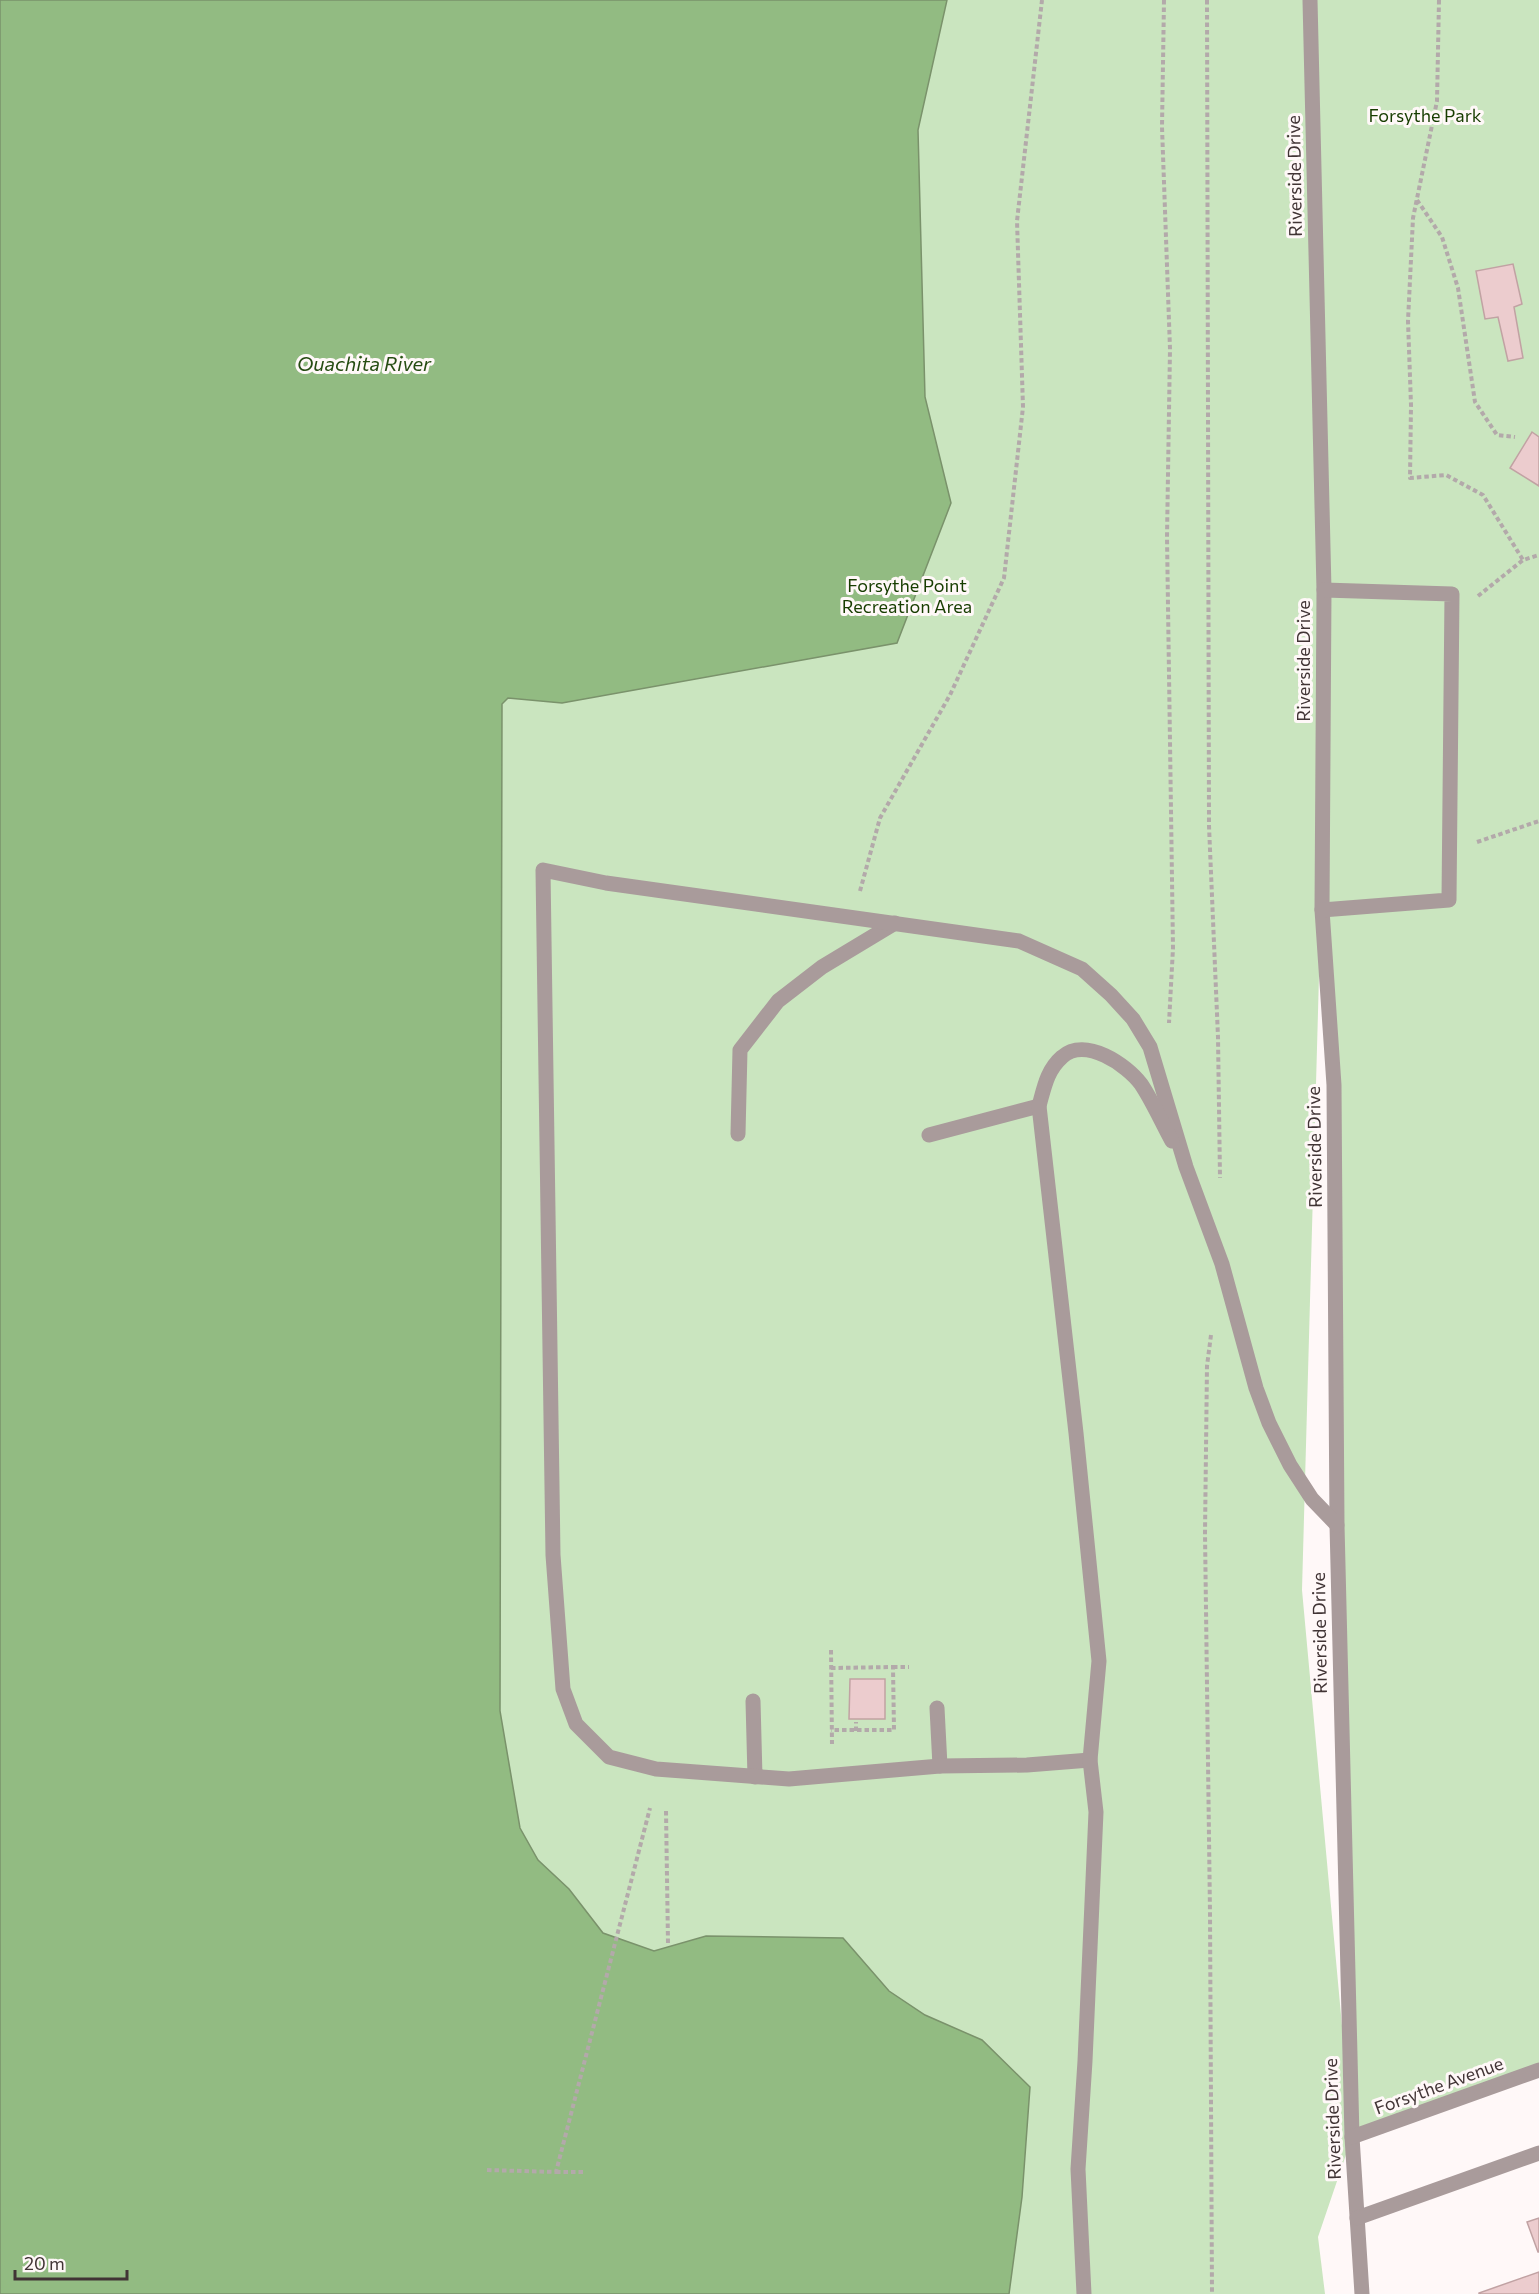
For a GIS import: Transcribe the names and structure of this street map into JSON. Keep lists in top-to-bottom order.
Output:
{
  "streets": {
    "street": ["Riverside Drive", "Forsythe Avenue"]
  },
  "crossings": [
    ["Riverside Drive", "Forsythe Avenue"]
  ],
  "water": ["Ouachita River"],
  "parks": ["Forsythe Park", "Forsythe Point Recreation Area"],
  "scale_bar": "20 m"
}
